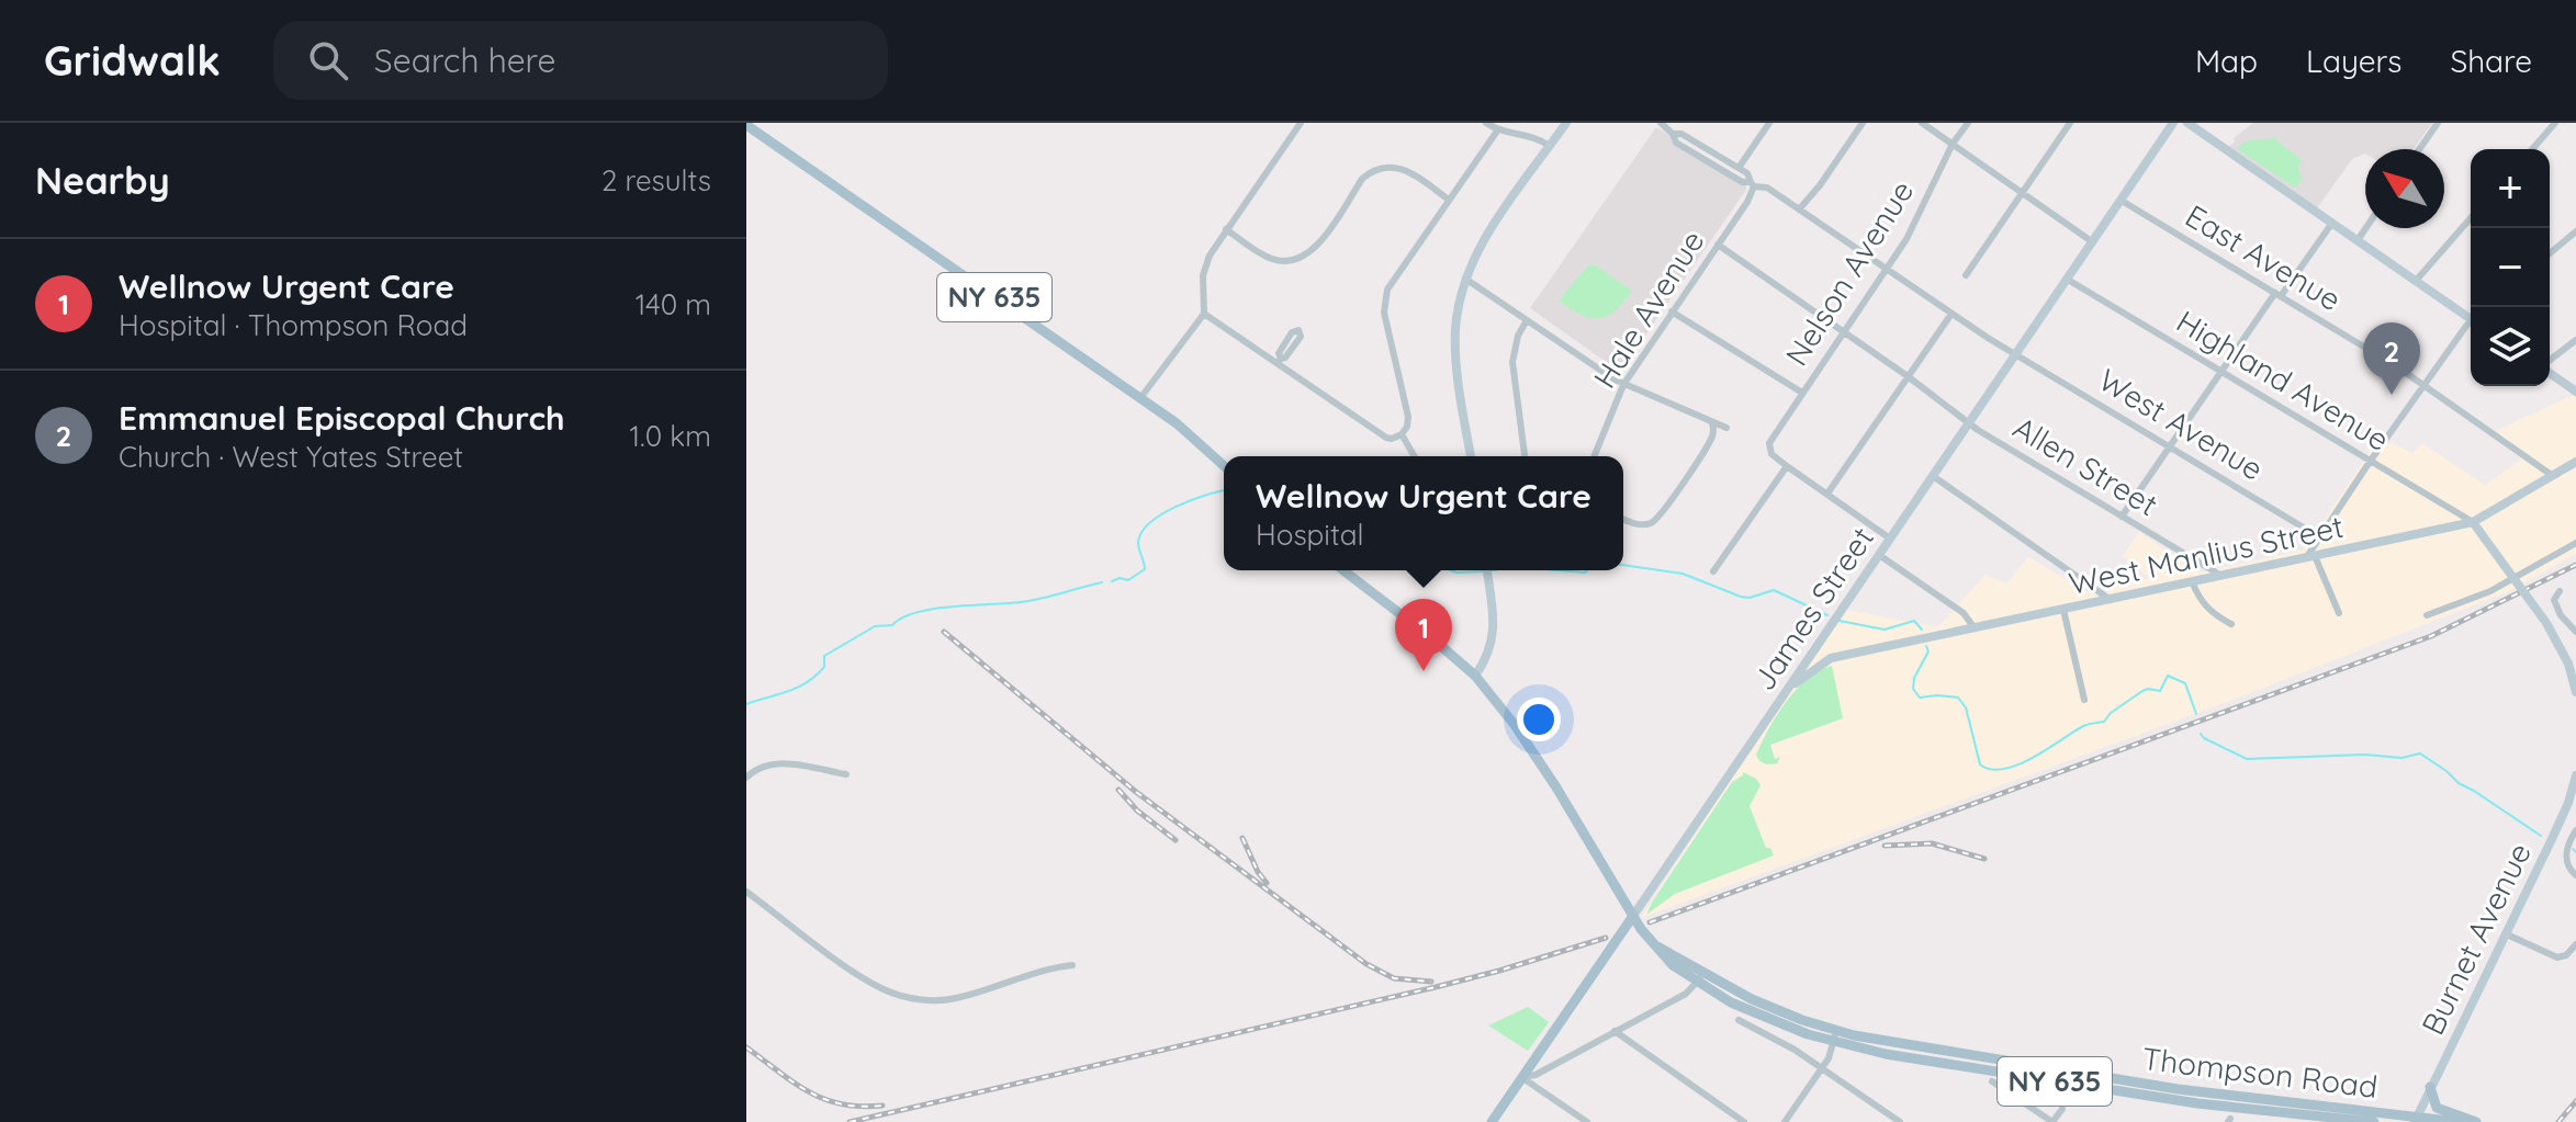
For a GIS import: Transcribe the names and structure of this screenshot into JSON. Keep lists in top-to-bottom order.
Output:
{
  "streets": {
    "main road": ["NY 635", "James Street", "Thompson Road"],
    "street": [
      "East Avenue",
      "Nelson Avenue",
      "Hale Avenue",
      "Highland Avenue",
      "West Avenue",
      "Allen Street",
      "West Manlius Street",
      "Burnet Avenue"
    ]
  },
  "crossings": [
    ["East Avenue", "West Manlius Street"],
    ["East Avenue", "James Street"],
    ["Nelson Avenue", "West Avenue"],
    ["Nelson Avenue", "Allen Street"],
    ["Hale Avenue", "West Avenue"],
    ["Hale Avenue", "Allen Street"],
    ["Highland Avenue", "West Manlius Street"],
    ["Highland Avenue", "James Street"],
    ["West Avenue", "James Street"],
    ["Allen Street", "West Manlius Street"],
    ["Allen Street", "James Street"],
    ["West Manlius Street", "James Street"],
    ["James Street", "Thompson Road"],
    ["Burnet Avenue", "Thompson Road"]
  ],
  "north": "top left",
  "page": {
    "header": "Gridwalk",
    "search": "Search here",
    "nav": ["Map", "Layers", "Share"],
    "heading": ["Nearby", "2 results"],
    "map_buttons": ["+", "−"],
    "list": [
      {
        "mark": "1",
        "name": "Wellnow Urgent Care",
        "note": "Hospital · Thompson Road",
        "value": "140 m"
      },
      {
        "mark": "2",
        "name": "Emmanuel Episcopal Church",
        "note": "Church · West Yates Street",
        "value": "1.0 km"
      }
    ],
    "pins": ["2", "1"],
    "popup": ["Wellnow Urgent Care", "Hospital"]
  }
}
